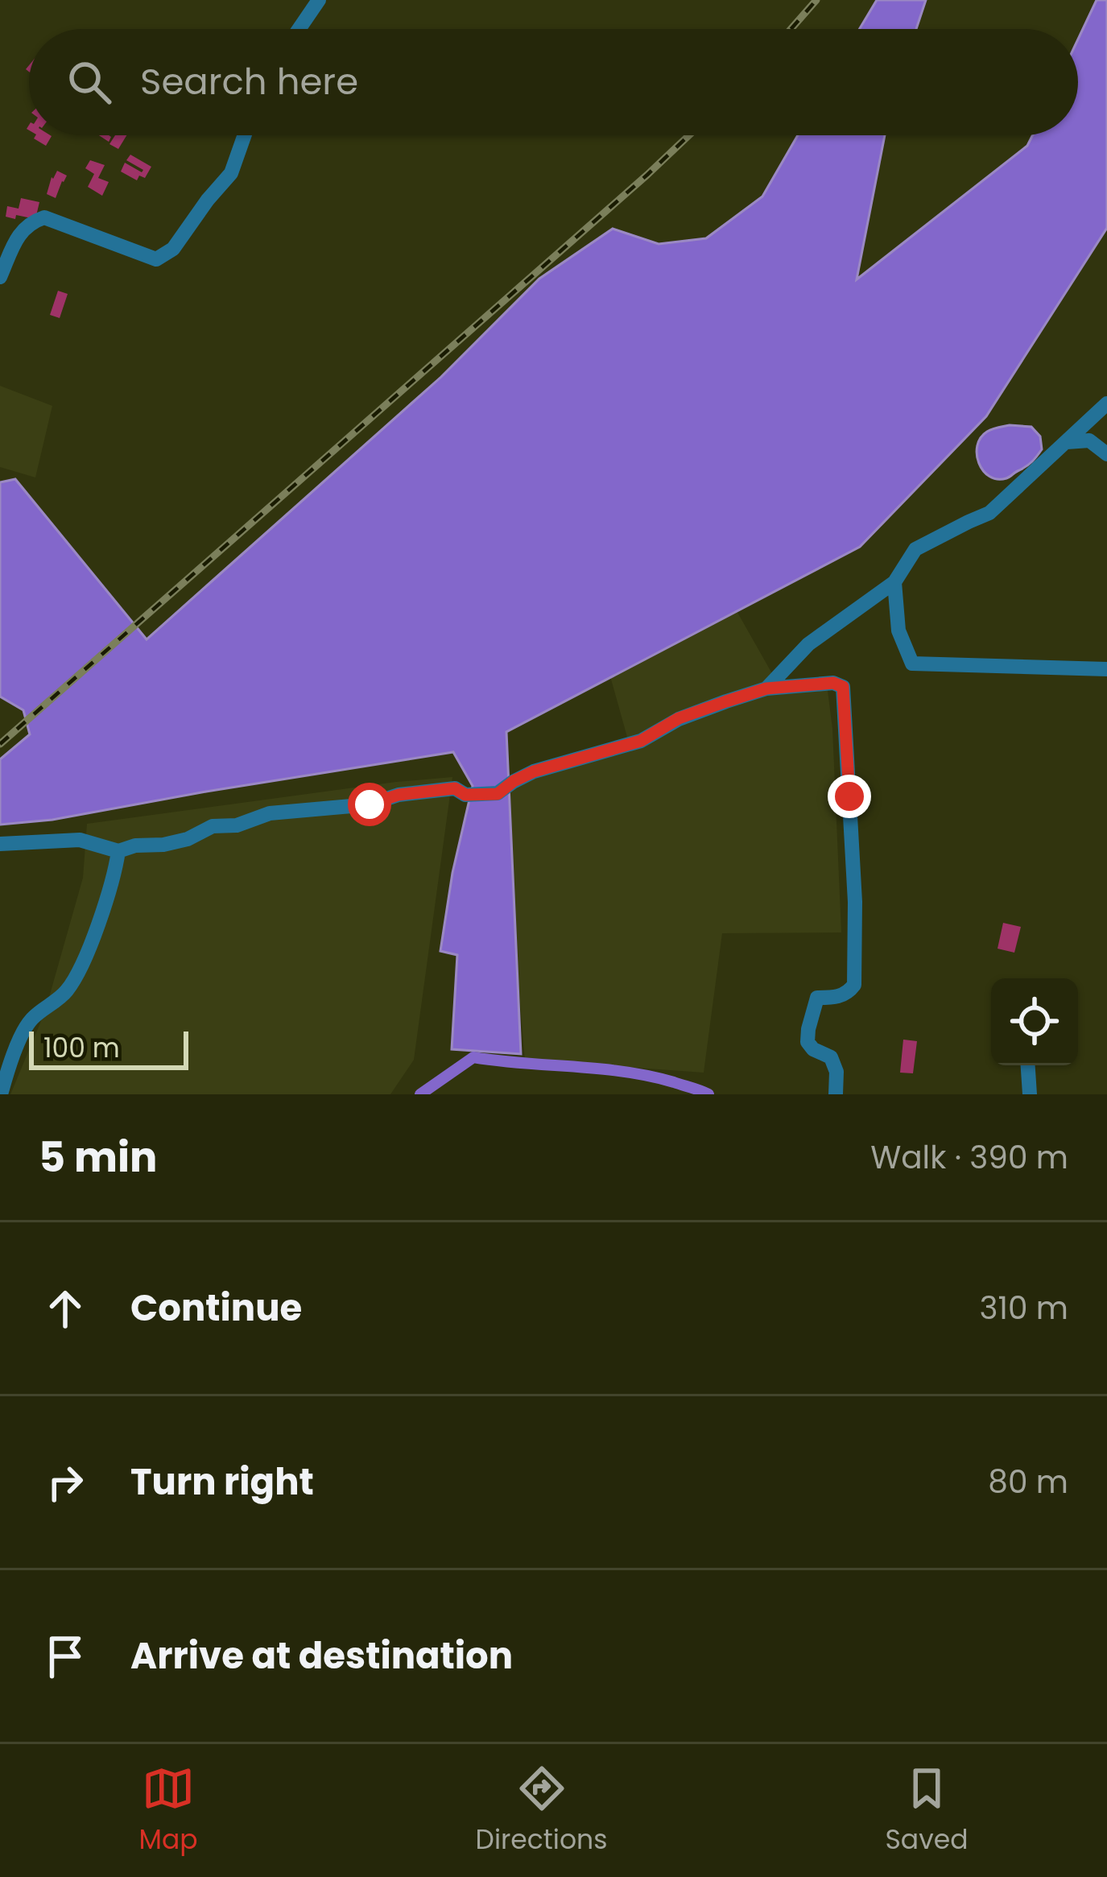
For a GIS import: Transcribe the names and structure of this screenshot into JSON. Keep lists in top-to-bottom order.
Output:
{
  "scale_bar": "100 m",
  "page": {
    "search": "Search here",
    "scale": "100 m",
    "heading": ["5 min", "Walk · 390 m"],
    "list": [
      ["Continue", "310 m"],
      ["Turn right", "80 m"],
      "Arrive at destination"
    ],
    "nav": ["Map", "Directions", "Saved"]
  }
}
